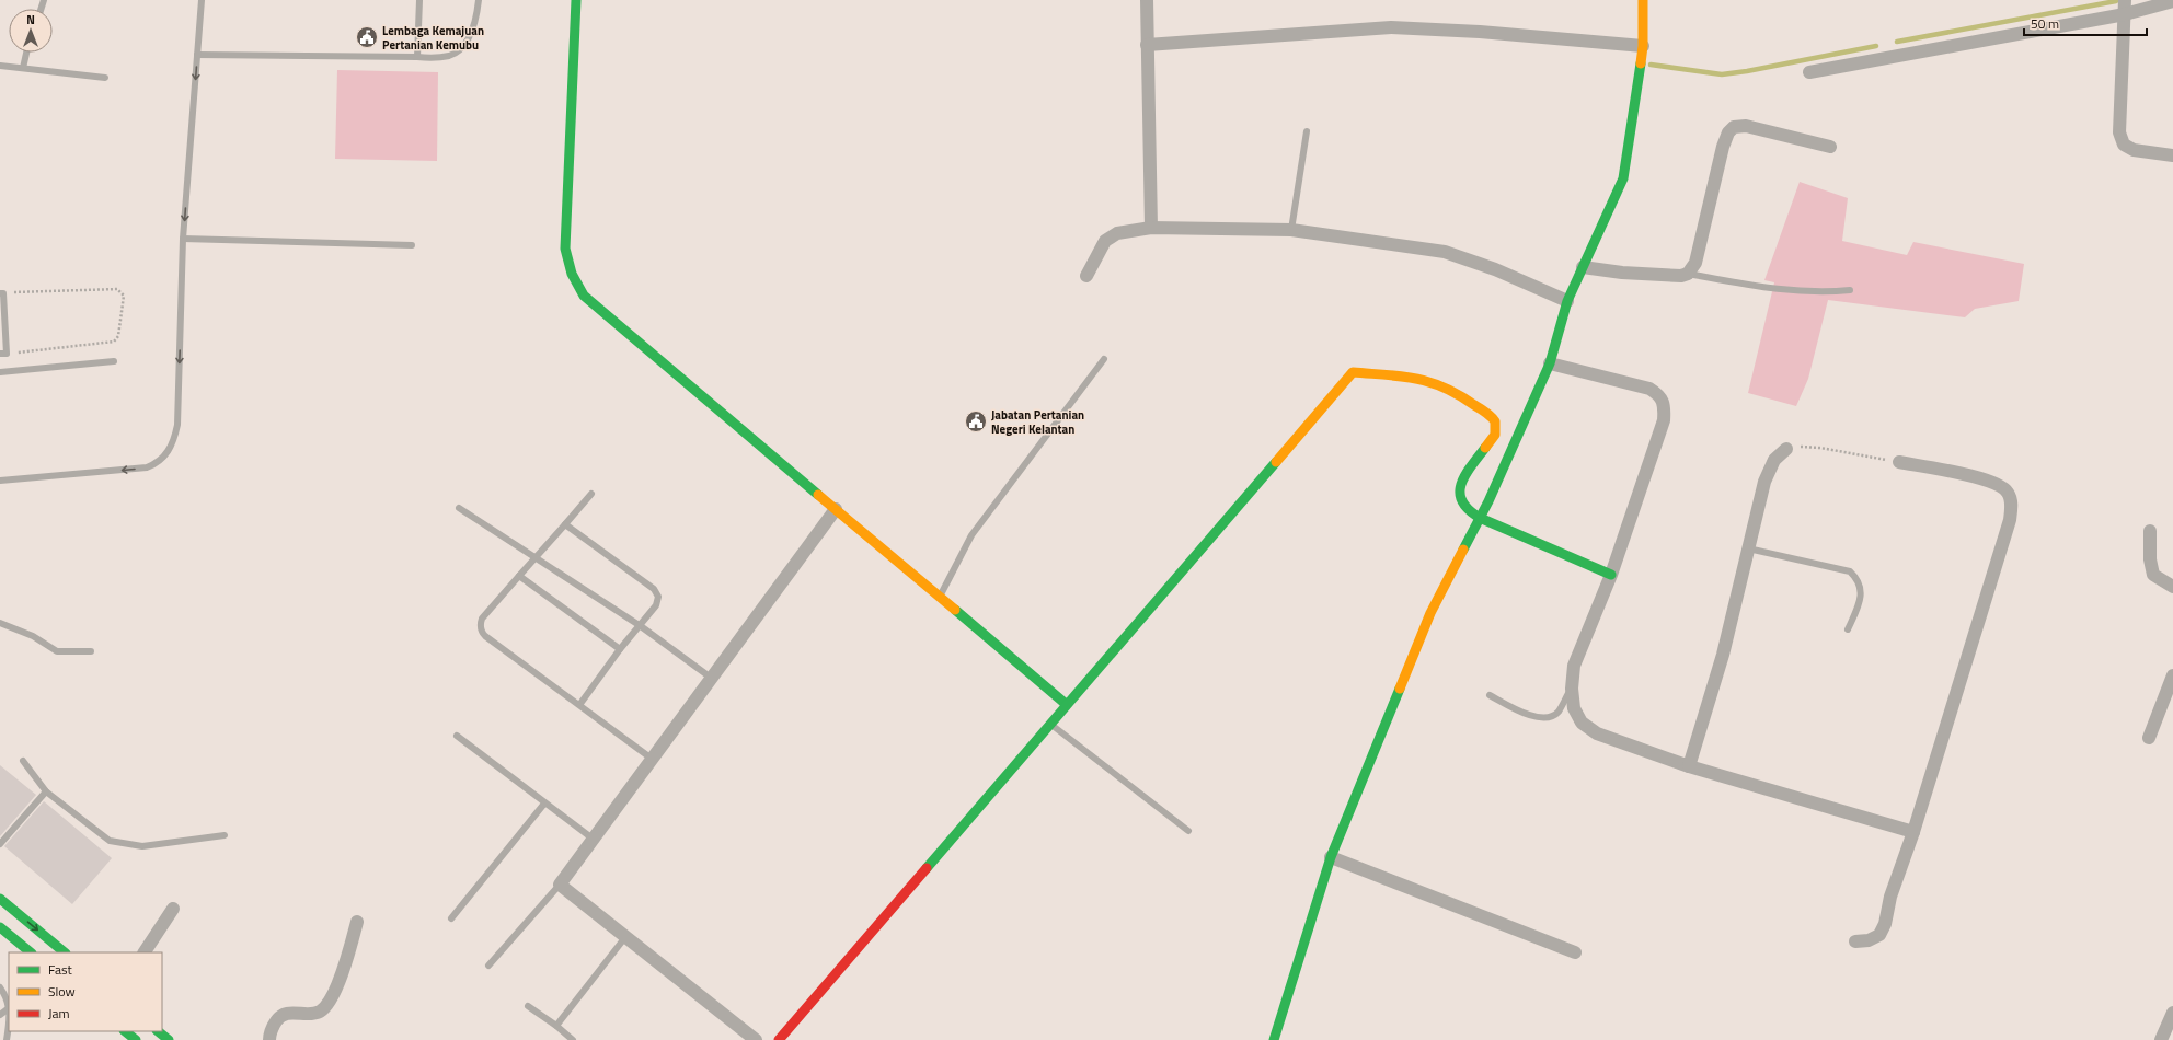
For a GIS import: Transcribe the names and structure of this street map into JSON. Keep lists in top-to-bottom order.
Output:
{
  "places": {
    "public building": ["Lembaga Kemajuan Pertanian Kemubu", "Jabatan Pertanian Negeri Kelantan"]
  },
  "legend": ["Fast", "Slow", "Jam"],
  "scale_bar": "50 m",
  "north": "top"
}
